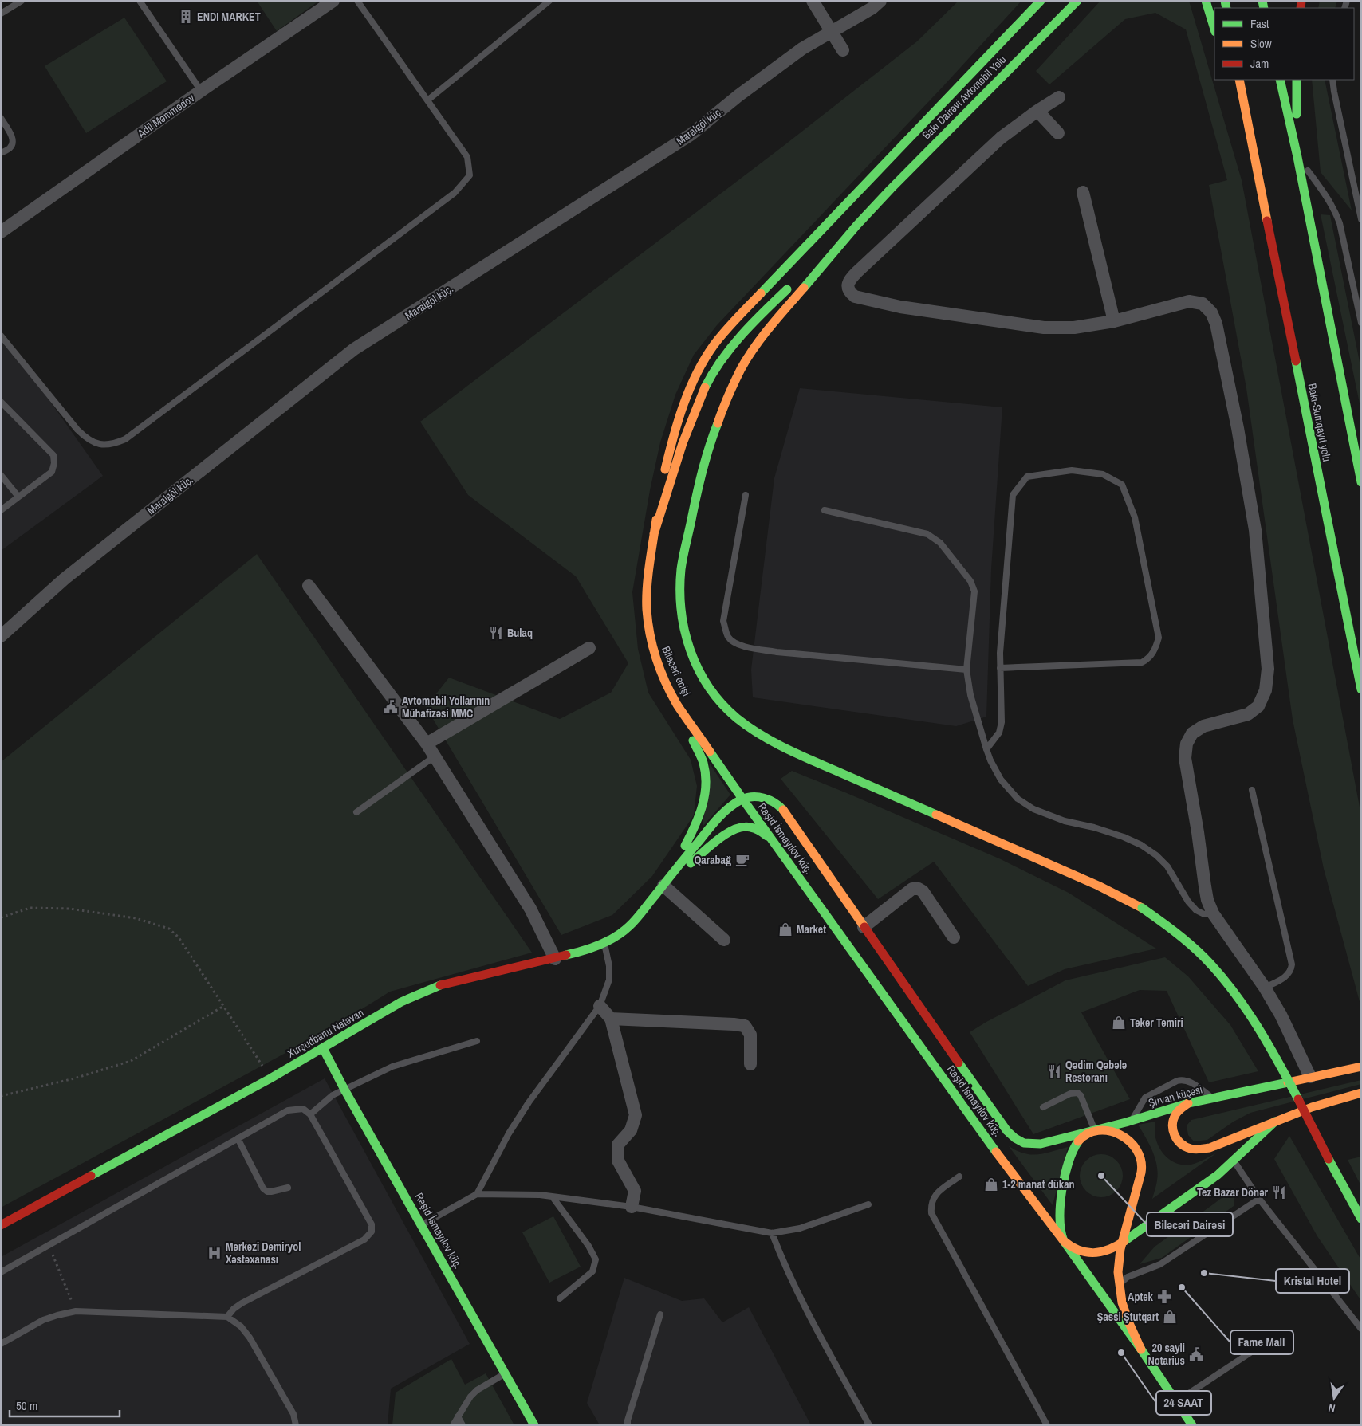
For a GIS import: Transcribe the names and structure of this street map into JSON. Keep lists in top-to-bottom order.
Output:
{
  "streets": {
    "main road": [
      "Bakı Dairəvi Avtomobil Yolu",
      "Bakı-Sumqayıt yolu",
      "Biləcəri enişi",
      "Rəşid İsmayılov küç.",
      "Xurşudbanu Natəvan",
      "Şirvan küçəsi"
    ],
    "street": ["Adil Məmmədov", "Maralgöl küç."]
  },
  "crossings": [
    ["Biləcəri enişi", "Rəşid İsmayılov küç."],
    ["Rəşid İsmayılov küç.", "Xurşudbanu Natəvan"],
    ["Rəşid İsmayılov küç.", "Şirvan küçəsi"]
  ],
  "places": {
    "building": ["ENDI MARKET"],
    "restaurant": ["Bulaq", "Qədim Qəbələ Restoranı", "Tez Bazar Dönər"],
    "public building": ["Avtomobil Yollarının Mühafizəsi MMC", "20 sayli Notarius"],
    "cafe": ["Qarabağ"],
    "shop": [
      "Market",
      "Təkər Təmiri",
      "1-2 manat dükan",
      "Şassi Ştutqart"
    ],
    "other": [
      "Biləcəri Dairəsi",
      "Kristal Hotel",
      "Fame Mall",
      "24 SAAT"
    ],
    "hospital": ["Mərkəzi Dəmiryol Xəstəxanası"],
    "pharmacy": ["Aptek"]
  },
  "legend": ["Fast", "Slow", "Jam"],
  "scale_bar": "50 m",
  "north": "bottom"
}
